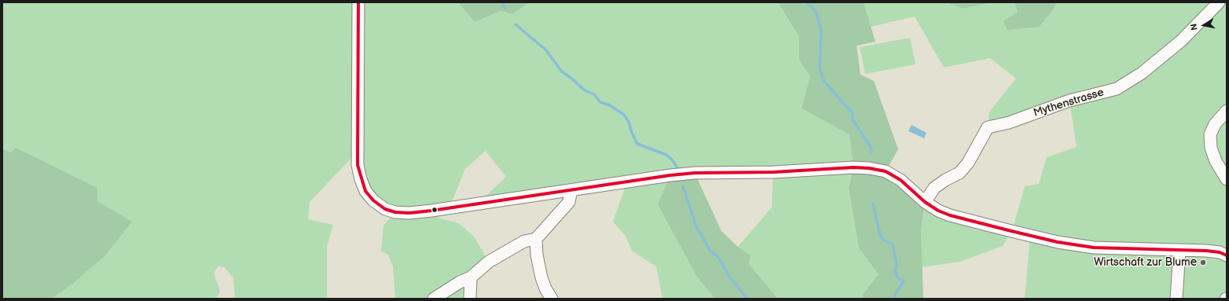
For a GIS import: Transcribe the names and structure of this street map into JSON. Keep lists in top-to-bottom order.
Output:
{
  "streets": {
    "street": ["Mythenstrasse"]
  },
  "places": ["Wirtschaft zur Blume"],
  "north": "left"
}
